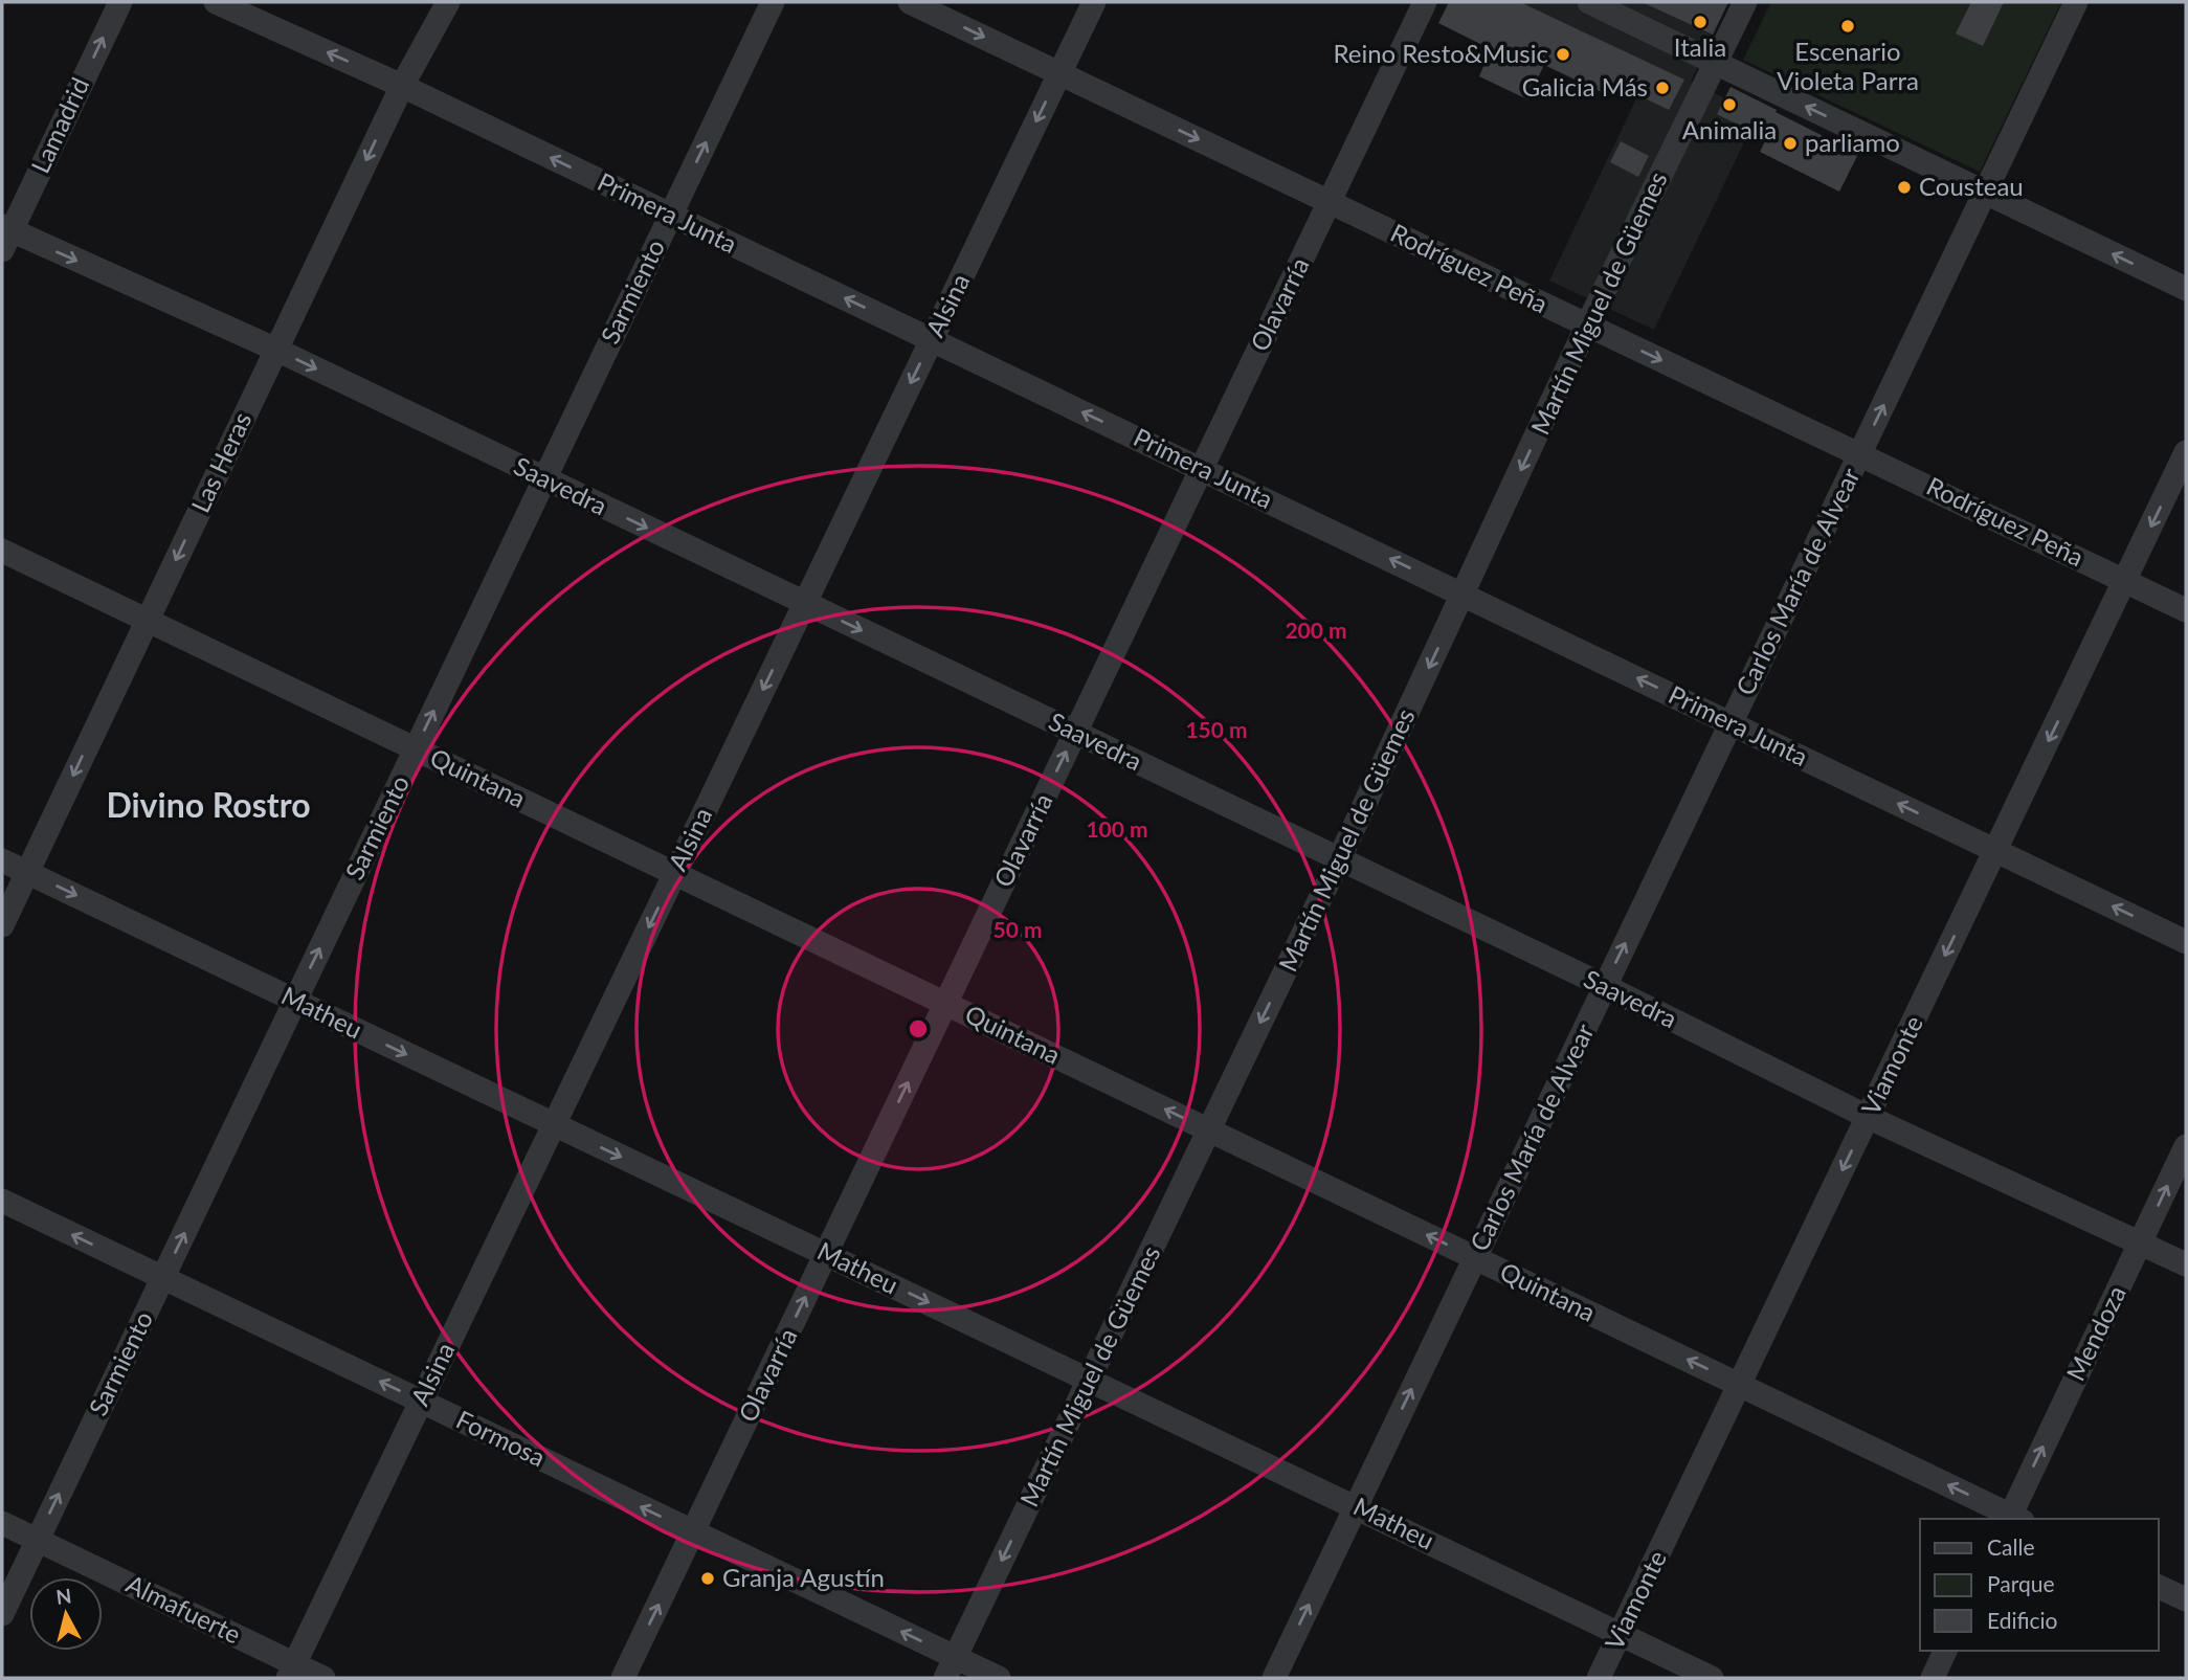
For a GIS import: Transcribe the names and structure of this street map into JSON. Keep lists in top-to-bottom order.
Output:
{
  "streets": {
    "street": [
      "Lamadrid",
      "Primera Junta",
      "Rodríguez Peña",
      "Sarmiento",
      "Martín Miguel de Güemes",
      "Olavarría",
      "Alsina",
      "Las Heras",
      "Saavedra",
      "Carlos María de Alvear",
      "Quintana",
      "Matheu",
      "Viamonte",
      "Mendoza",
      "Formosa",
      "Almafuerte"
    ]
  },
  "crossings": [
    ["Lamadrid", "Saavedra"],
    ["Primera Junta", "Sarmiento"],
    ["Primera Junta", "Martín Miguel de Güemes"],
    ["Primera Junta", "Olavarría"],
    ["Primera Junta", "Alsina"],
    ["Primera Junta", "Las Heras"],
    ["Primera Junta", "Carlos María de Alvear"],
    ["Primera Junta", "Viamonte"],
    ["Rodríguez Peña", "Martín Miguel de Güemes"],
    ["Rodríguez Peña", "Olavarría"],
    ["Rodríguez Peña", "Alsina"],
    ["Rodríguez Peña", "Carlos María de Alvear"],
    ["Rodríguez Peña", "Viamonte"],
    ["Sarmiento", "Saavedra"],
    ["Sarmiento", "Quintana"],
    ["Sarmiento", "Matheu"],
    ["Sarmiento", "Formosa"],
    ["Sarmiento", "Almafuerte"],
    ["Martín Miguel de Güemes", "Saavedra"],
    ["Martín Miguel de Güemes", "Quintana"],
    ["Martín Miguel de Güemes", "Matheu"],
    ["Martín Miguel de Güemes", "Formosa"],
    ["Olavarría", "Saavedra"],
    ["Olavarría", "Quintana"],
    ["Olavarría", "Matheu"],
    ["Olavarría", "Formosa"],
    ["Alsina", "Saavedra"],
    ["Alsina", "Quintana"],
    ["Alsina", "Matheu"],
    ["Alsina", "Formosa"],
    ["Alsina", "Almafuerte"],
    ["Las Heras", "Saavedra"],
    ["Las Heras", "Quintana"],
    ["Las Heras", "Matheu"],
    ["Saavedra", "Carlos María de Alvear"],
    ["Saavedra", "Viamonte"],
    ["Saavedra", "Mendoza"],
    ["Carlos María de Alvear", "Quintana"],
    ["Carlos María de Alvear", "Matheu"],
    ["Quintana", "Viamonte"],
    ["Quintana", "Mendoza"],
    ["Matheu", "Viamonte"]
  ],
  "one_way": [
    "Lamadrid",
    "Primera Junta",
    "Rodríguez Peña",
    "Sarmiento",
    "Martín Miguel de Güemes",
    "Olavarría",
    "Alsina",
    "Las Heras",
    "Saavedra",
    "Carlos María de Alvear",
    "Quintana",
    "Matheu",
    "Viamonte",
    "Mendoza",
    "Formosa"
  ],
  "districts": ["Divino Rostro"],
  "places": [
    "Italia",
    "Escenario Violeta Parra",
    "Reino Resto&Music",
    "Galicia Más",
    "Animalia",
    "parliamo",
    "Cousteau",
    "Granja Agustín"
  ],
  "legend": ["Calle", "Parque", "Edificio"],
  "north": "top",
  "rings": [
    "200 m",
    "150 m",
    "100 m",
    "50 m"
  ]
}
